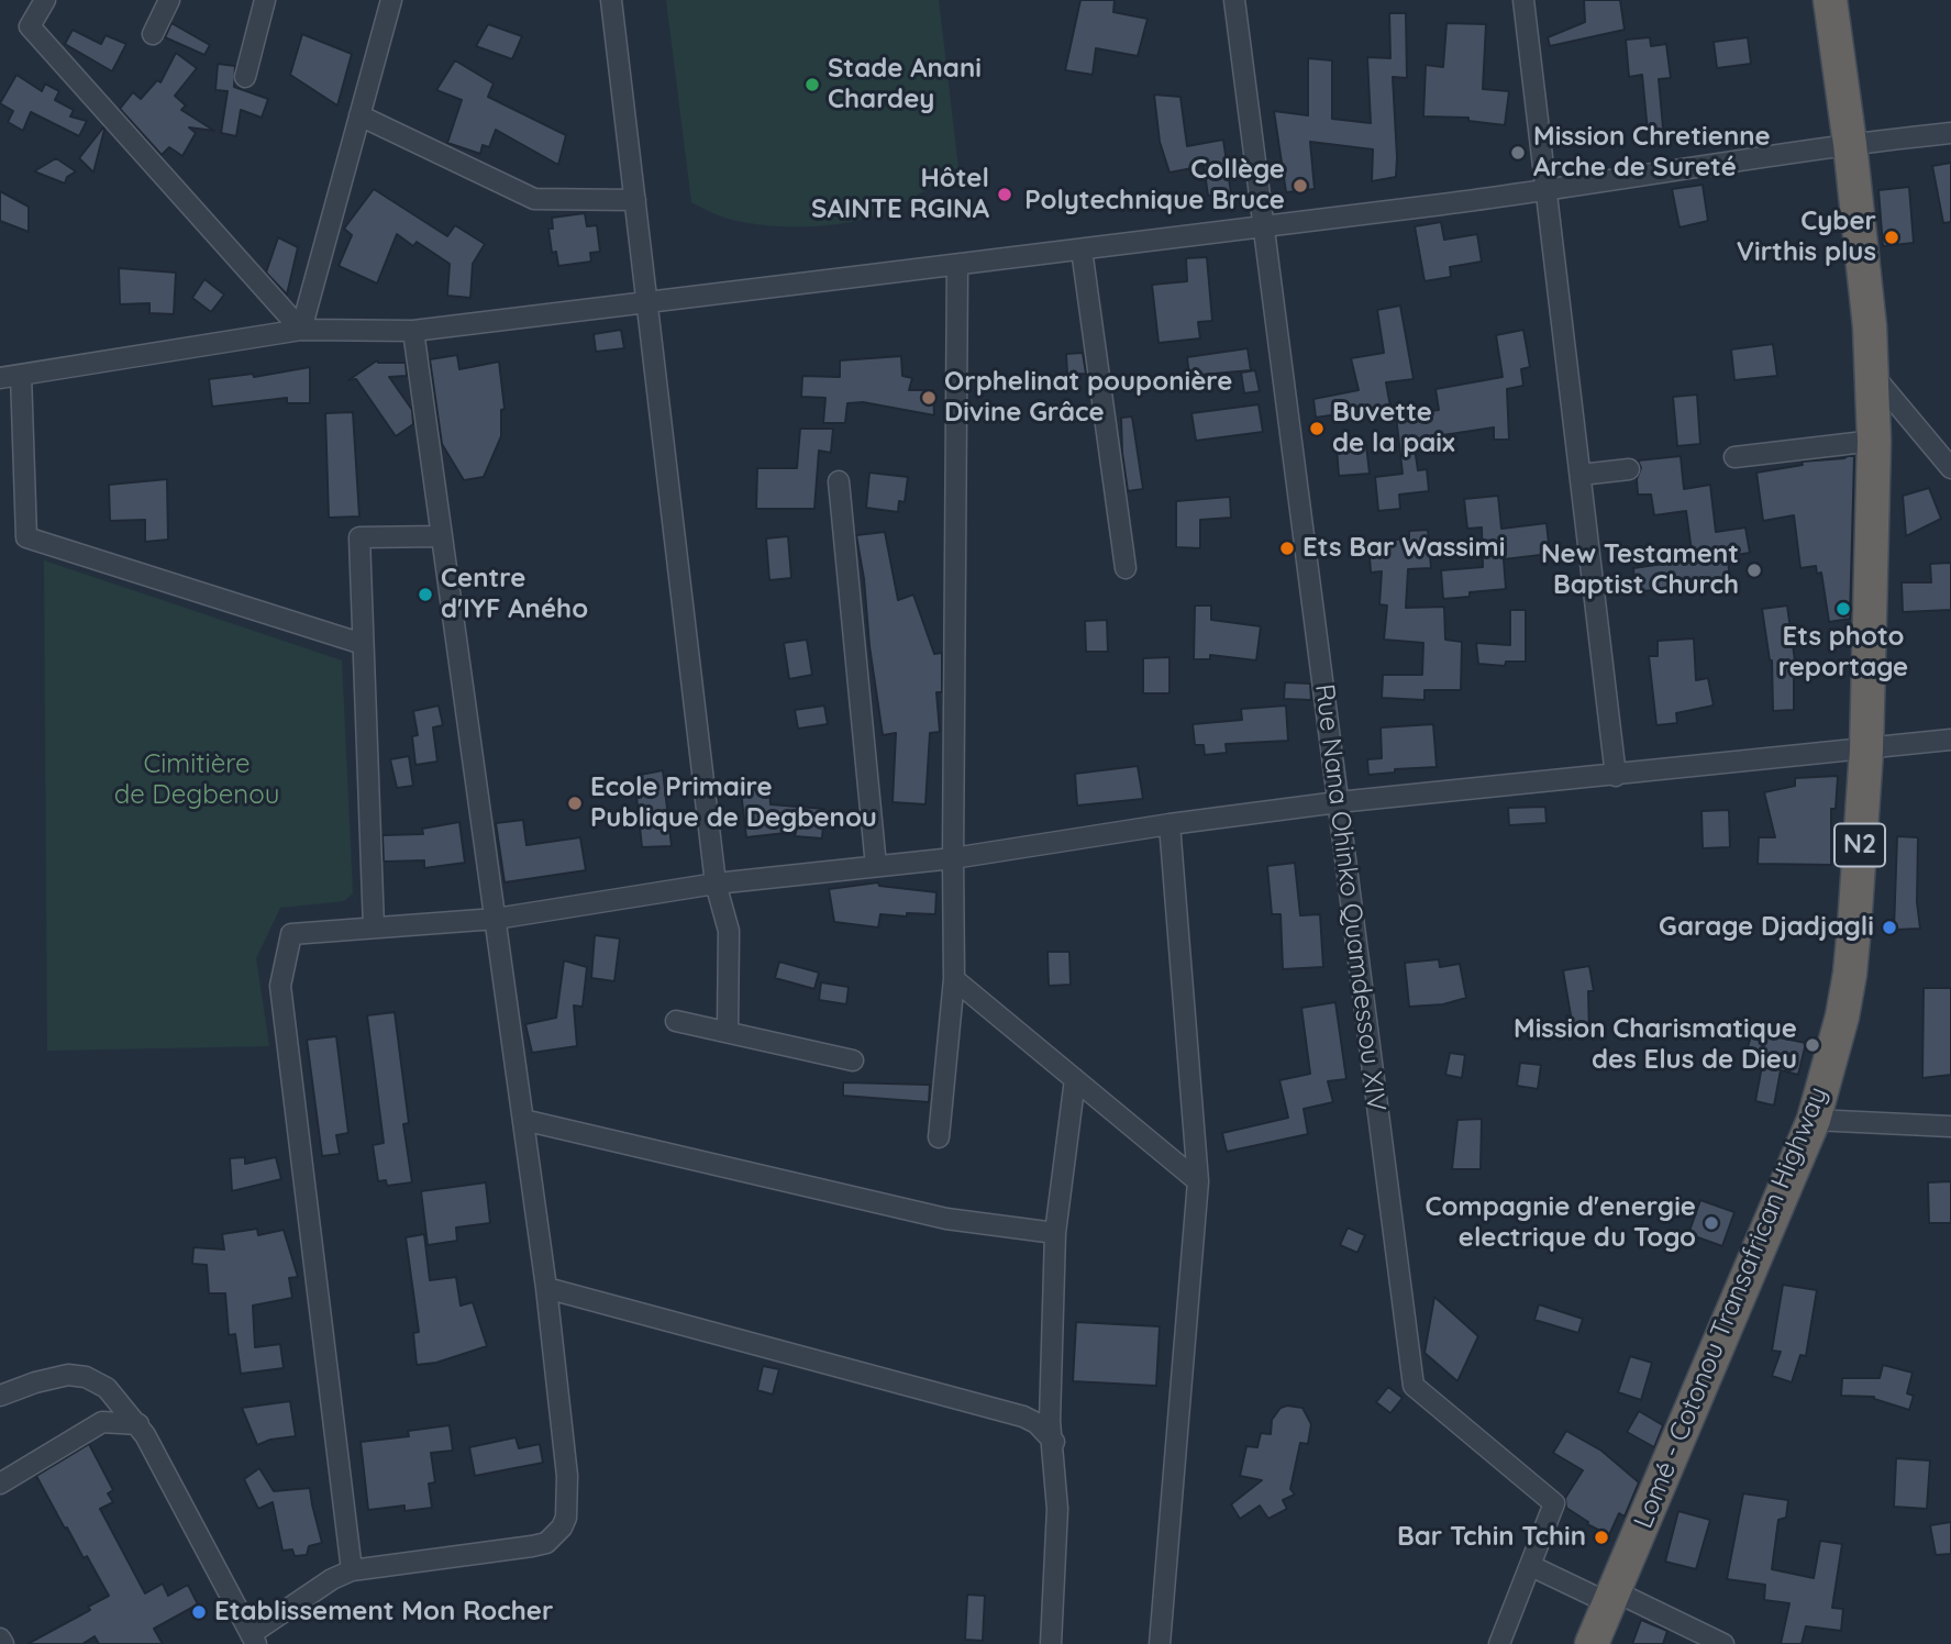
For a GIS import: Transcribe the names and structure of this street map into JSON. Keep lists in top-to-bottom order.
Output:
{
  "streets": {
    "highway": ["N2", "Lomé - Cotonou Transafrican Highway"],
    "street": ["Rue Nana Ohinko Quamdessou XIV"]
  },
  "parks": ["Cimitière de Degbenou"],
  "places": [
    "Stade Anani Chardey",
    "Mission Chretienne Arche de Sureté",
    "Collège Polytechnique Bruce",
    "Hôtel SAINTE RGINA",
    "Cyber Virthis plus",
    "Orphelinat pouponière Divine Grâce",
    "Buvette de la paix",
    "Ets Bar Wassimi",
    "New Testament Baptist Church",
    "Centre d'IYF Aného",
    "Ets photo reportage",
    "Ecole Primaire Publique de Degbenou",
    "Garage Djadjagli",
    "Mission Charismatique des Elus de Dieu",
    "Compagnie d'energie electrique du Togo",
    "Bar Tchin Tchin",
    "Etablissement Mon Rocher"
  ]
}
